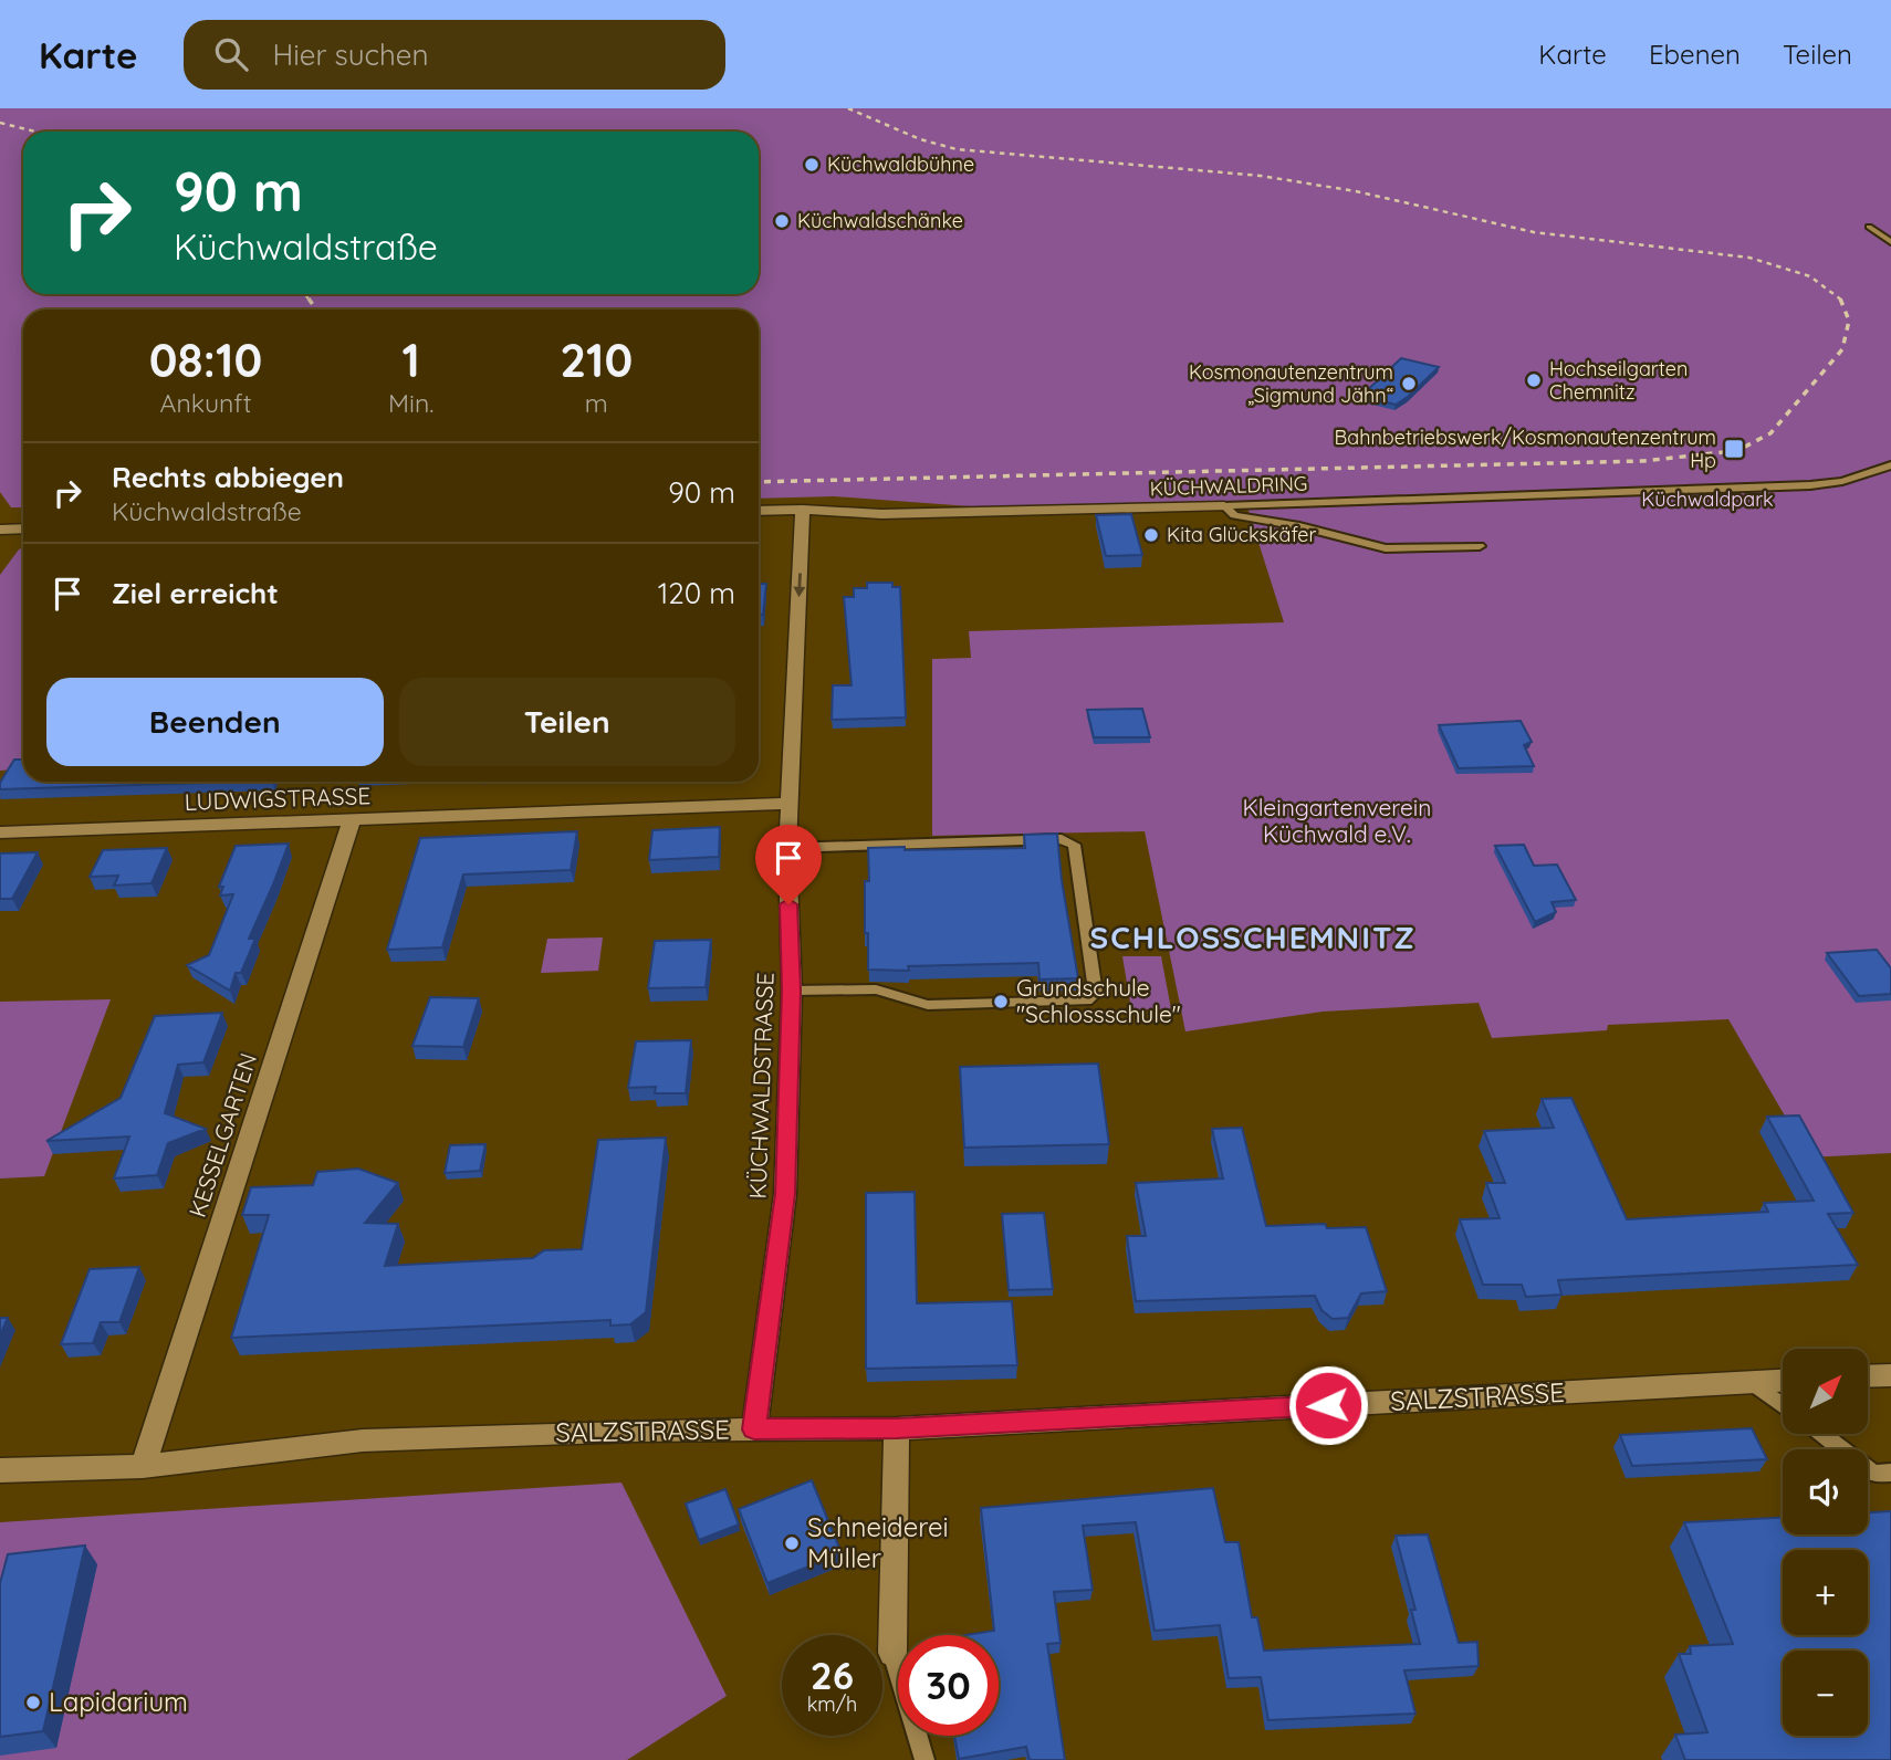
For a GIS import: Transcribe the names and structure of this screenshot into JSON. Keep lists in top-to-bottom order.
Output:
{
  "streets": {
    "street": [
      "KÜCHWALDRING",
      "LUDWIGSTRASSE",
      "KÜCHWALDSTRASSE",
      "KESSELGARTEN",
      "SALZSTRASSE"
    ]
  },
  "crossings": [
    ["KÜCHWALDRING", "KÜCHWALDSTRASSE"],
    ["LUDWIGSTRASSE", "KÜCHWALDSTRASSE"],
    ["LUDWIGSTRASSE", "KESSELGARTEN"],
    ["KÜCHWALDSTRASSE", "SALZSTRASSE"],
    ["KESSELGARTEN", "SALZSTRASSE"]
  ],
  "districts": ["SCHLOSSCHEMNITZ"],
  "parks": ["Küchwaldpark", "Kleingartenverein Küchwald e.V."],
  "places": {
    "other": [
      "Küchwaldbühne",
      "Küchwaldschänke",
      "Hochseilgarten Chemnitz",
      "Kosmonautenzentrum „Sigmund Jähn“",
      "Kita Glückskäfer",
      "Grundschule \"Schlossschule\"",
      "Schneiderei Müller",
      "Lapidarium"
    ],
    "transit": ["Bahnbetriebswerk/Kosmonautenzentrum Hp"]
  },
  "north": "top right",
  "page": {
    "header": "Karte",
    "search": "Hier suchen",
    "nav": ["Karte", "Ebenen", "Teilen"],
    "turn": ["90 m", "Küchwaldstraße"],
    "eta": [
      "08:10",
      "Ankunft",
      "1",
      "Min.",
      "210",
      "m"
    ],
    "list": [
      {
        "name": "Rechts abbiegen",
        "note": "Küchwaldstraße",
        "value": "90 m"
      },
      {
        "name": "Ziel erreicht",
        "value": "120 m"
      }
    ],
    "buttons": ["Beenden", "Teilen"],
    "map_buttons": ["+", "−"],
    "speed": "26 km/h",
    "limit": "30"
  }
}
